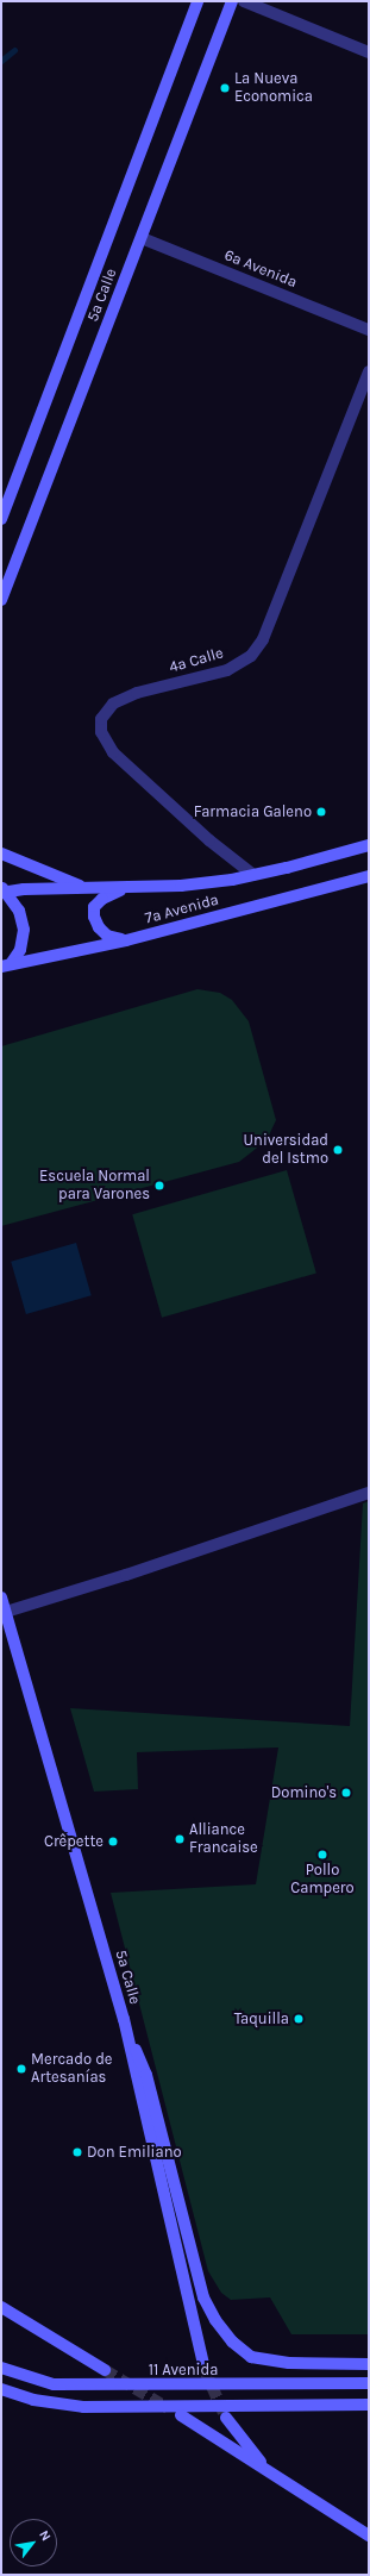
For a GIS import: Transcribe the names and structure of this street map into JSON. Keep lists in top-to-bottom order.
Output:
{
  "streets": {
    "main road": ["5a Calle", "7a Avenida", "11 Avenida"],
    "street": ["6a Avenida", "4a Calle"]
  },
  "crossings": [
    ["6a Avenida", "5a Calle"],
    ["4a Calle", "7a Avenida"]
  ],
  "places": [
    "La Nueva Economica",
    "Farmacia Galeno",
    "Universidad del Istmo",
    "Escuela Normal para Varones",
    "Domino's",
    "Alliance Francaise",
    "Crêpette",
    "Pollo Campero",
    "Taquilla",
    "Mercado de Artesanías",
    "Don Emiliano"
  ],
  "north": "top right"
}
